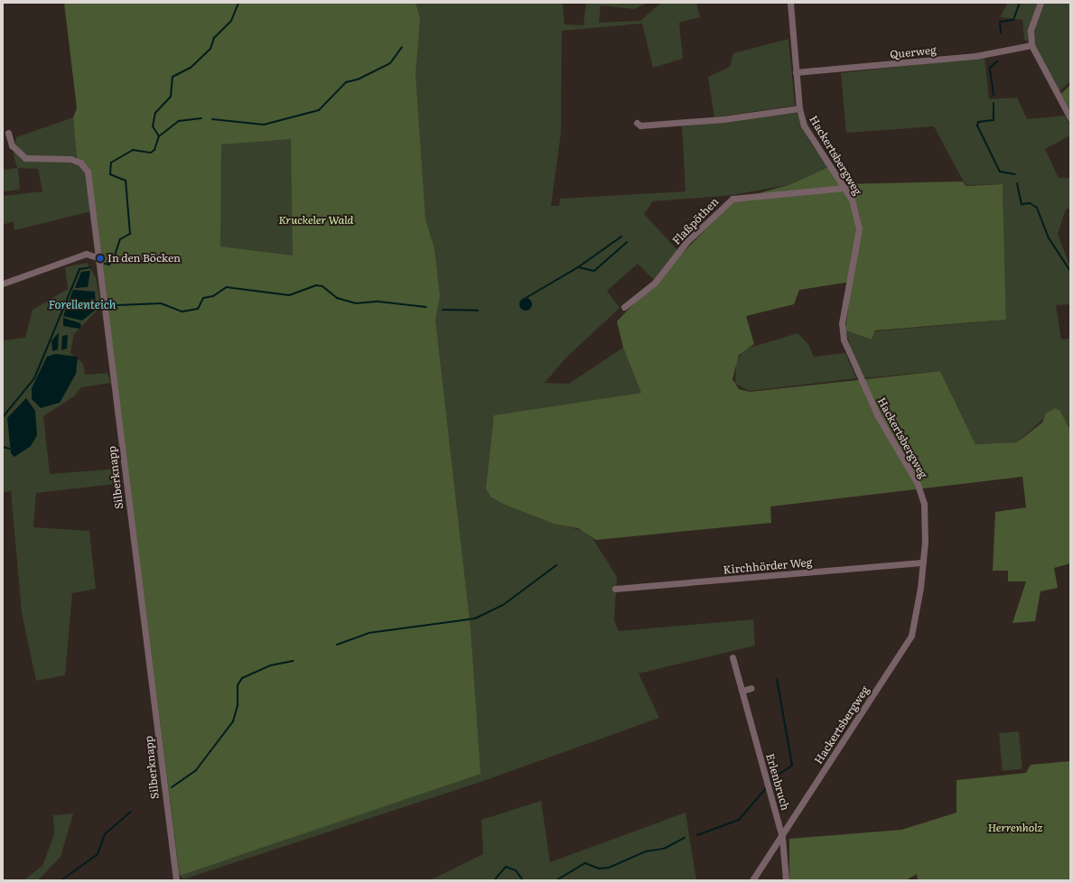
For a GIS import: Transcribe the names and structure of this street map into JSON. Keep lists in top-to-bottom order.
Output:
{
  "streets": {
    "street": [
      "Querweg",
      "Hackertsbergweg",
      "Flaßpöthen",
      "Silberknapp",
      "Kirchhörder Weg",
      "Erlenbruch"
    ]
  },
  "crossings": [
    ["Querweg", "Hackertsbergweg"],
    ["Hackertsbergweg", "Flaßpöthen"],
    ["Hackertsbergweg", "Kirchhörder Weg"],
    ["Hackertsbergweg", "Erlenbruch"]
  ],
  "water": ["Forellenteich"],
  "parks": ["Kruckeler Wald", "Herrenholz"],
  "places": ["In den Böcken"]
}
